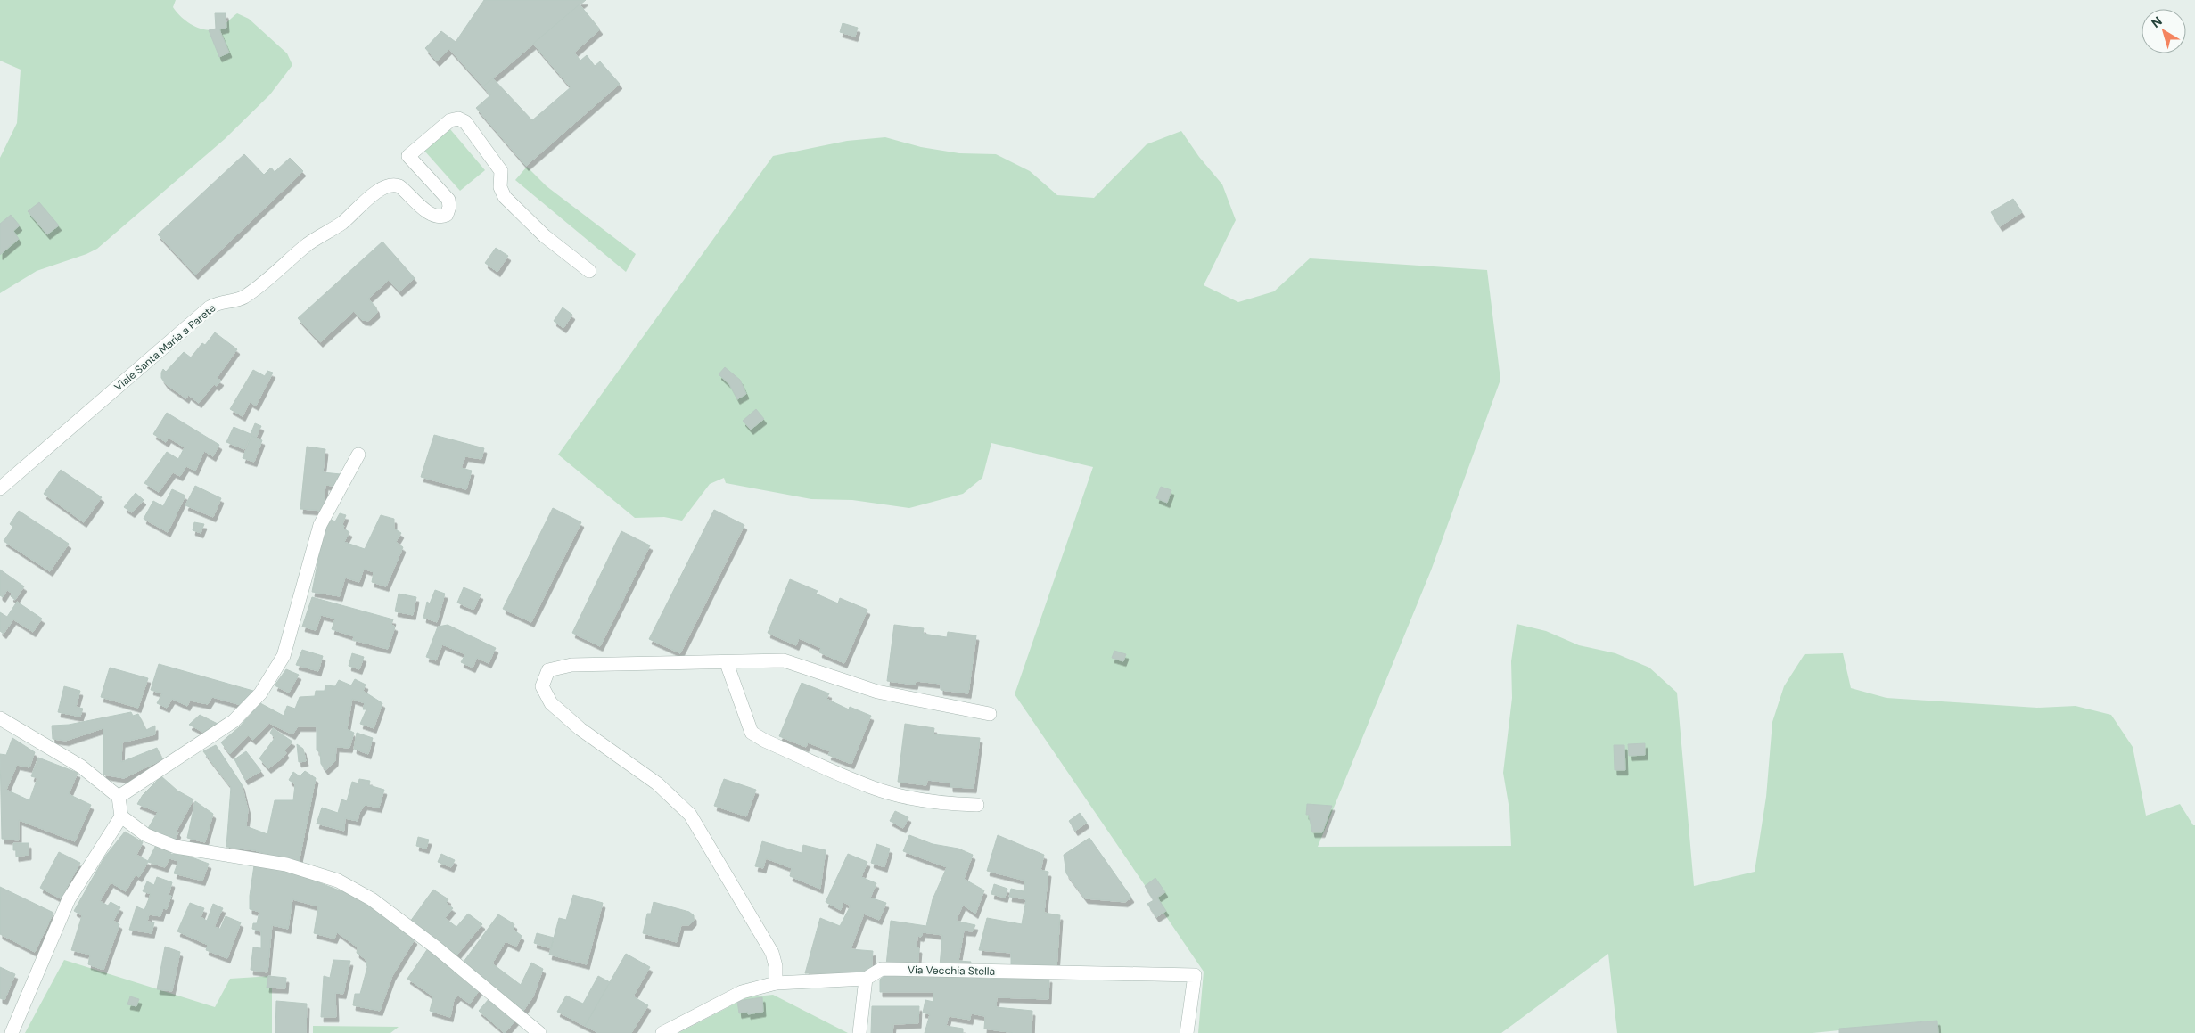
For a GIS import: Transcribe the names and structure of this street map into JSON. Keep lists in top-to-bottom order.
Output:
{
  "streets": {
    "street": ["Viale Santa Maria a Parete", "Via Vecchia Stella"]
  },
  "north": "top left"
}
